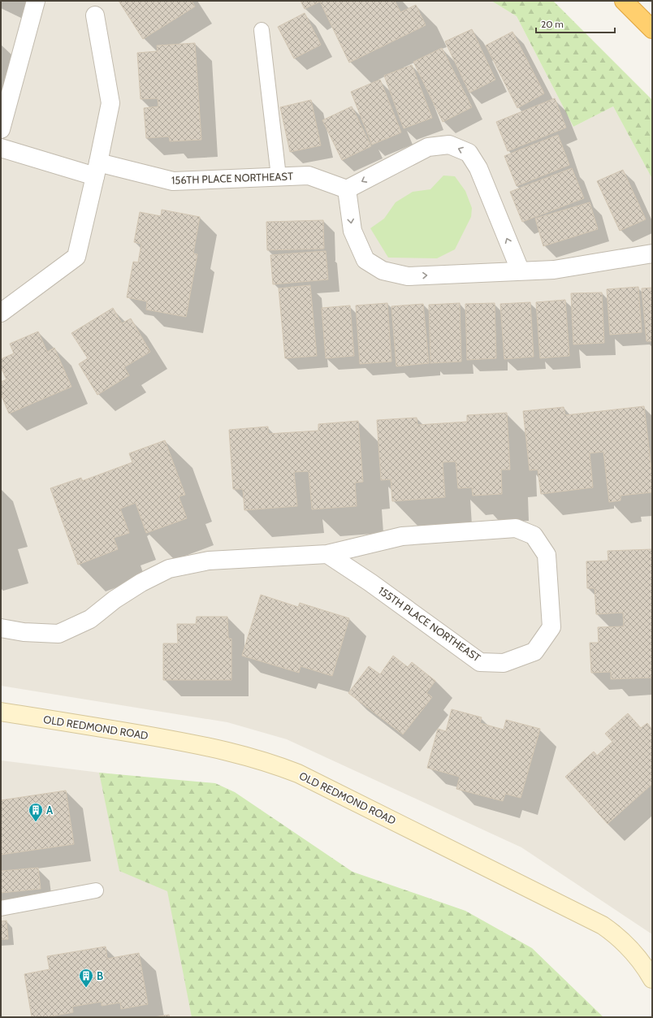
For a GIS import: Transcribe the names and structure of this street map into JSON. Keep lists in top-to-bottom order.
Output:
{
  "streets": {
    "main road": ["OLD REDMOND ROAD"],
    "street": ["156TH PLACE NORTHEAST", "155TH PLACE NORTHEAST"]
  },
  "places": {
    "building": ["A", "B"]
  },
  "scale_bar": "20 m"
}
